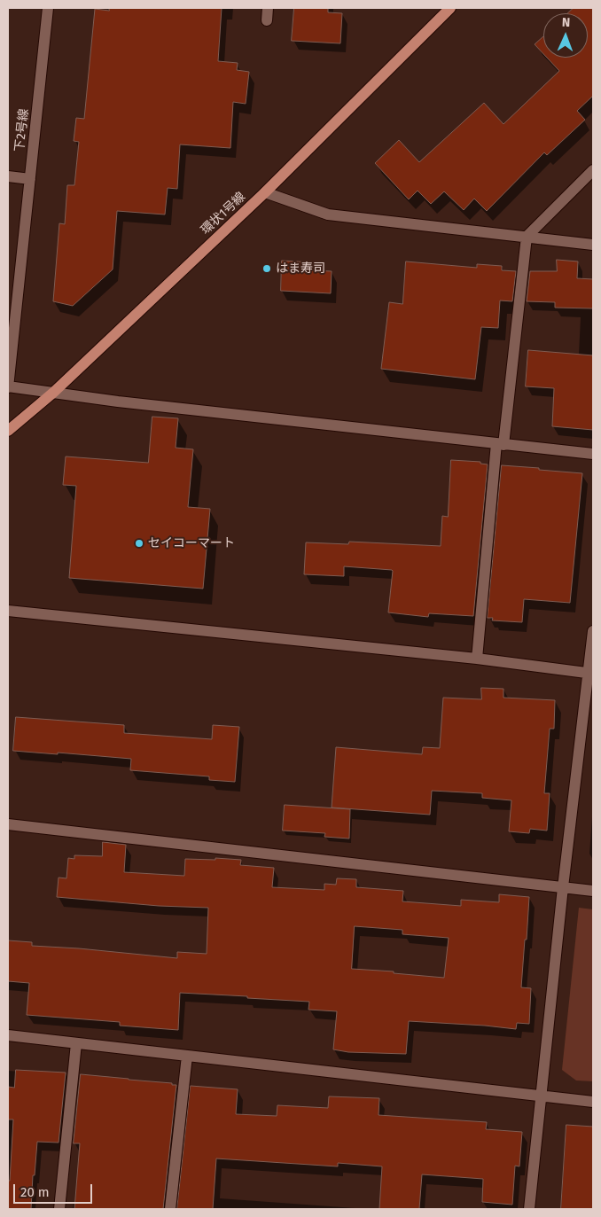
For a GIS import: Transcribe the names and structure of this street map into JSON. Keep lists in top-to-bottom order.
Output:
{
  "streets": {
    "main road": ["環状1号線"],
    "street": ["下2号線"]
  },
  "places": ["はま寿司", "セイコーマート"],
  "scale_bar": "20 m",
  "north": "top"
}
